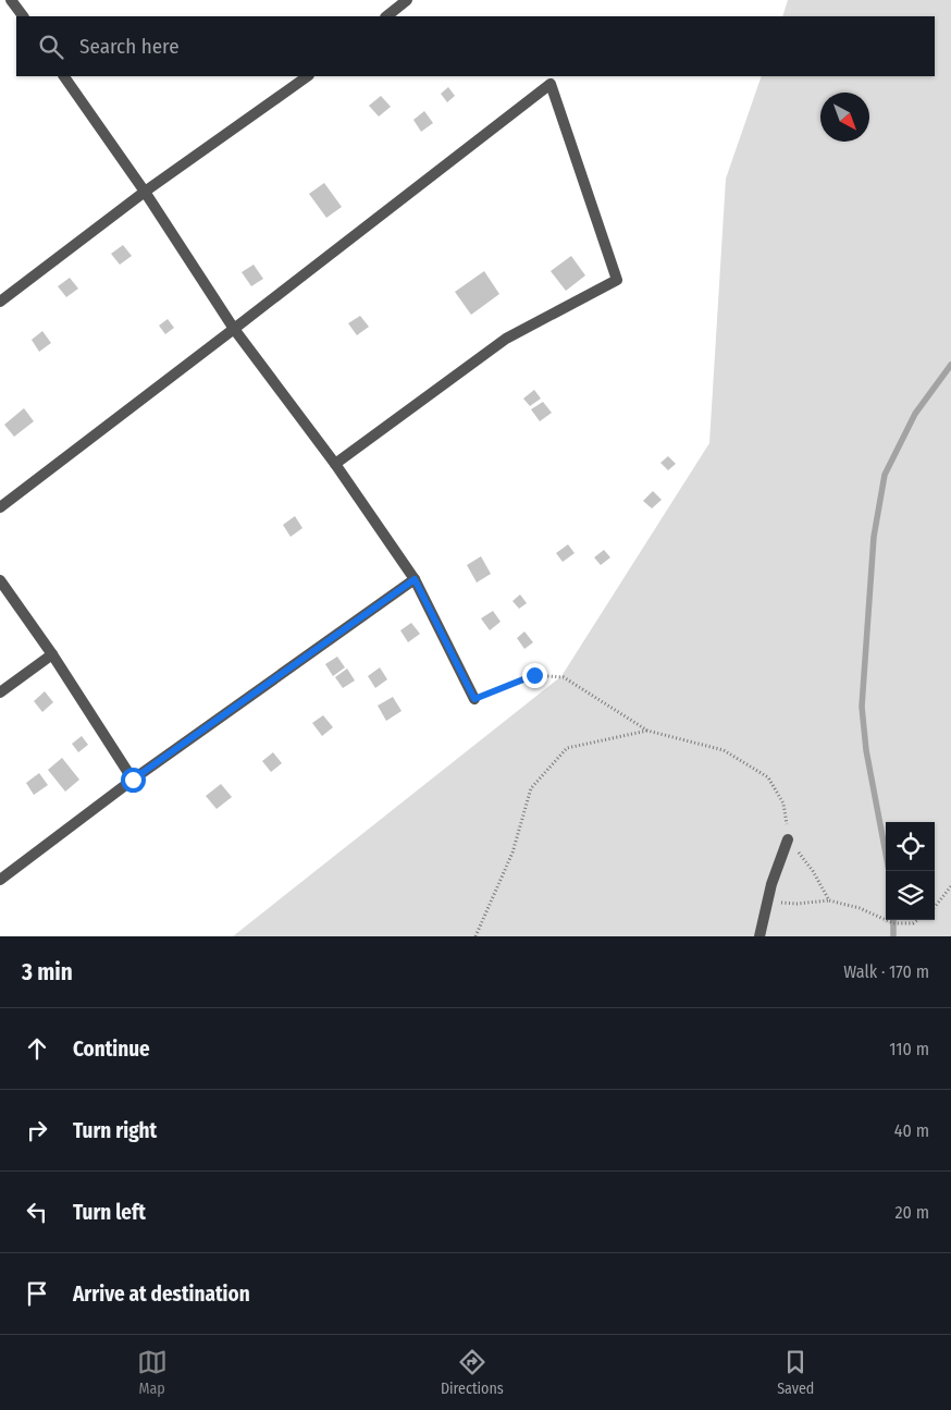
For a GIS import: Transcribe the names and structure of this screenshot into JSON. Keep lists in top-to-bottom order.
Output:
{
  "north": "bottom right",
  "page": {
    "search": "Search here",
    "heading": ["3 min", "Walk · 170 m"],
    "list": [
      ["Continue", "110 m"],
      ["Turn right", "40 m"],
      ["Turn left", "20 m"],
      "Arrive at destination"
    ],
    "nav": ["Map", "Directions", "Saved"]
  }
}
